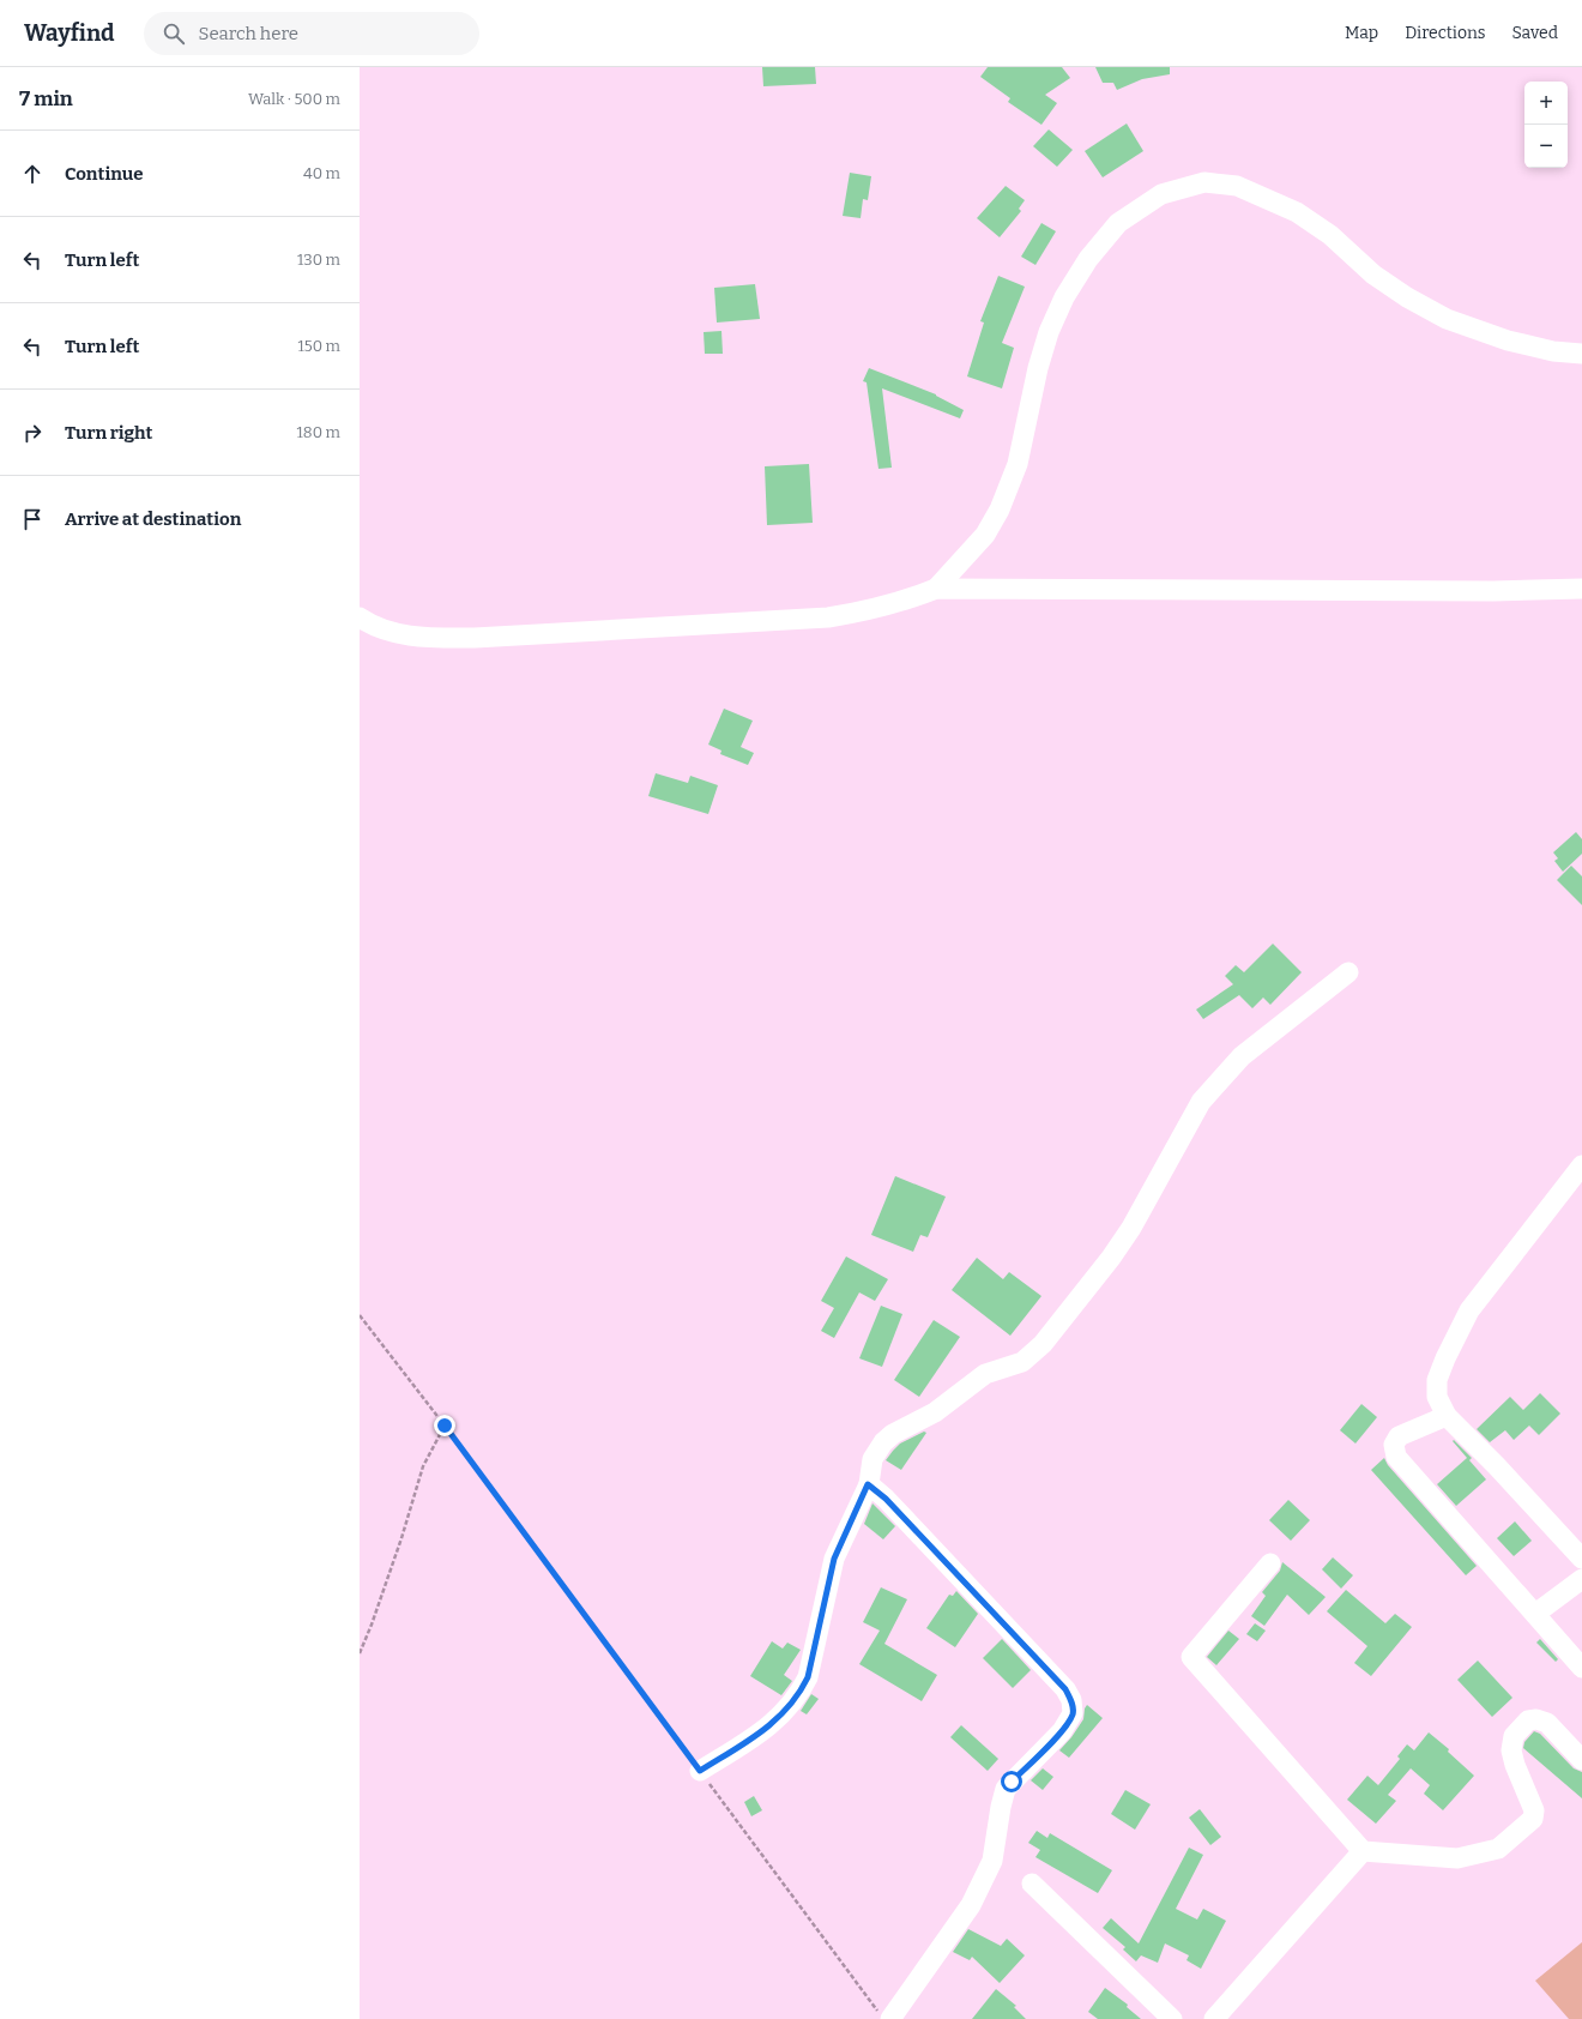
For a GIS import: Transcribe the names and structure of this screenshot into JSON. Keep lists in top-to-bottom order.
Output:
{
  "page": {
    "header": "Wayfind",
    "search": "Search here",
    "nav": ["Map", "Directions", "Saved"],
    "heading": ["7 min", "Walk · 500 m"],
    "map_buttons": ["+", "−"],
    "list": [
      ["Continue", "40 m"],
      ["Turn left", "130 m"],
      ["Turn left", "150 m"],
      ["Turn right", "180 m"],
      "Arrive at destination"
    ]
  }
}
